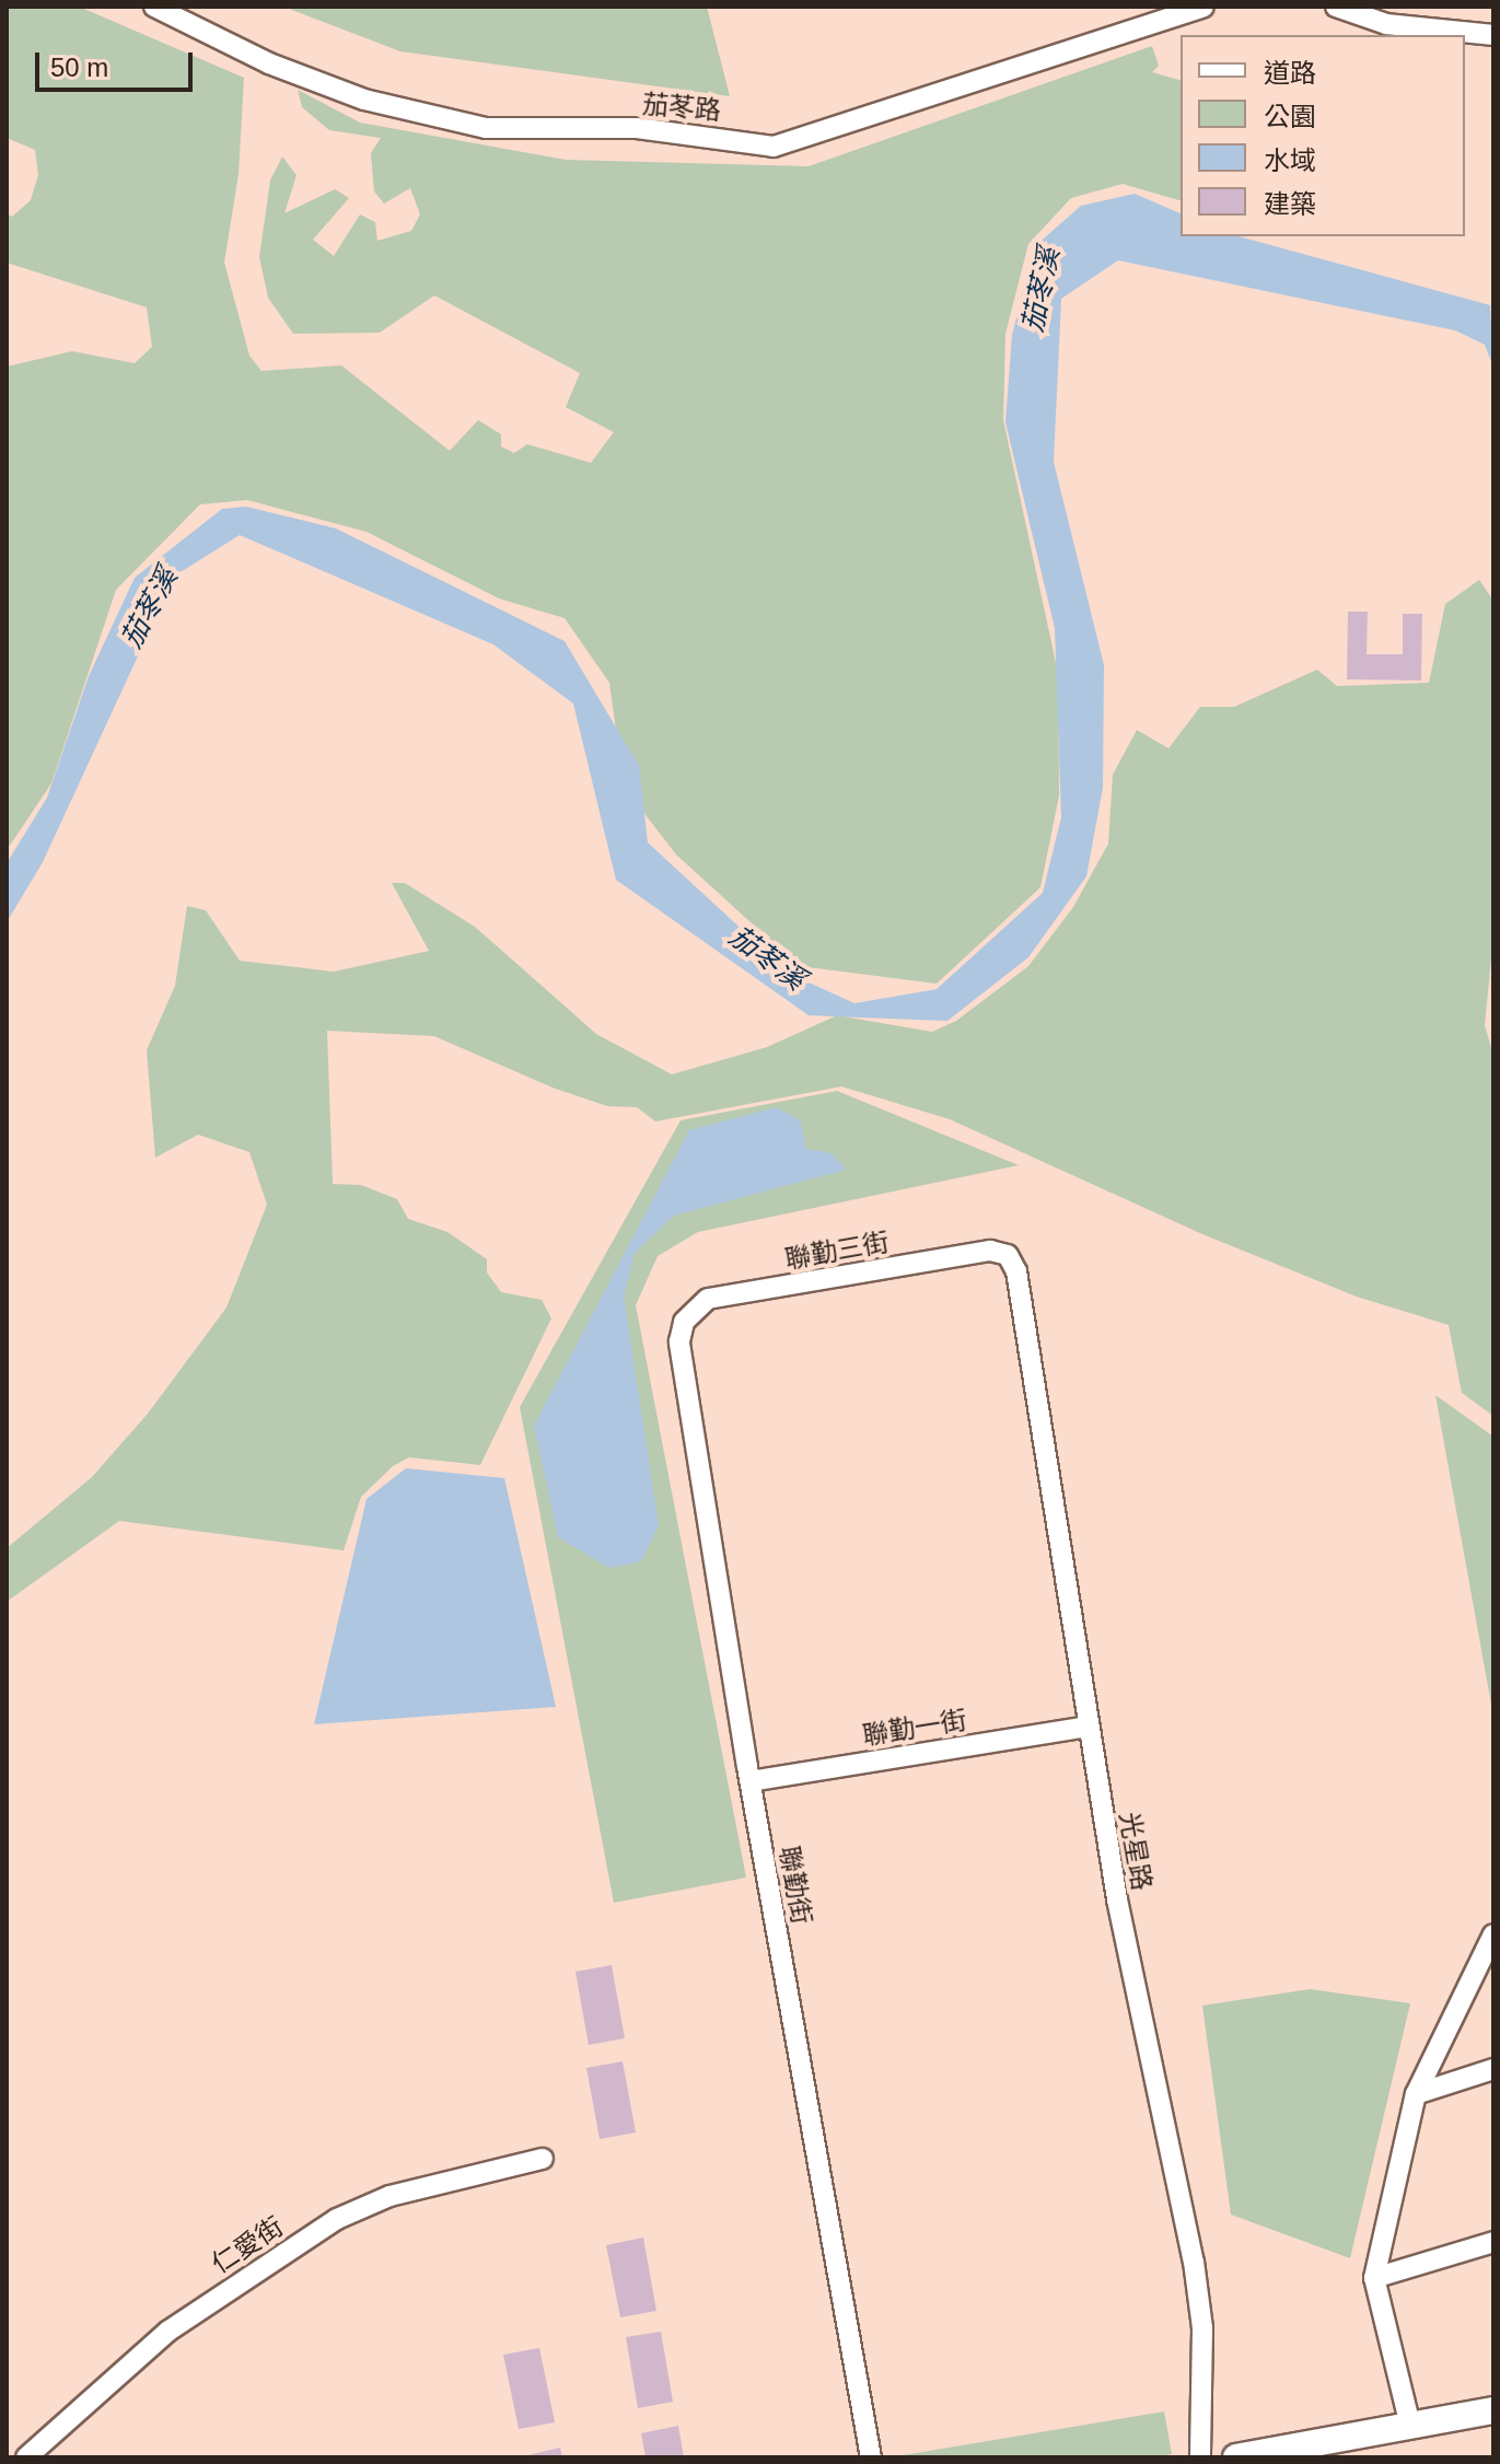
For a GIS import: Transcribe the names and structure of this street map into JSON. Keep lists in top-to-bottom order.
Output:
{
  "streets": {
    "street": [
      "茄苳路",
      "聯勤三街",
      "聯勤一街",
      "光星路",
      "聯勤街",
      "仁愛街"
    ]
  },
  "crossings": [
    ["聯勤三街", "光星路"],
    ["聯勤三街", "聯勤街"],
    ["聯勤一街", "光星路"],
    ["聯勤一街", "聯勤街"]
  ],
  "water": ["茄苳溪"],
  "legend": [
    "道路",
    "公園",
    "水域",
    "建築"
  ],
  "scale_bar": "50 m"
}
